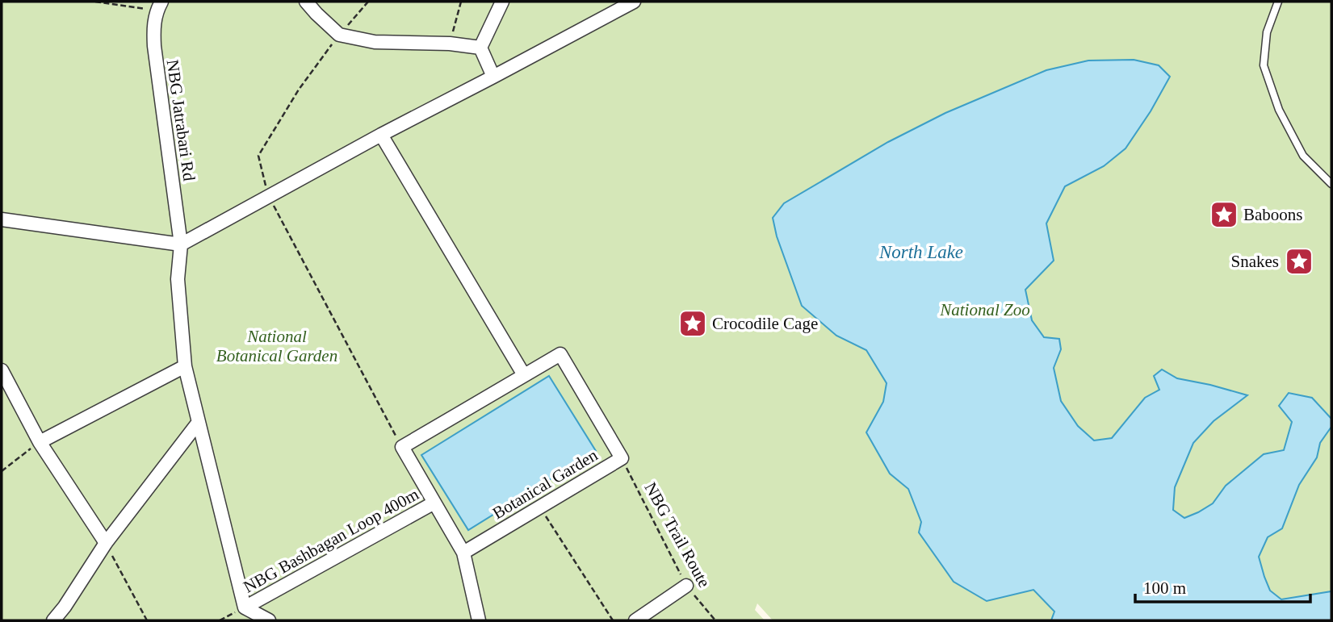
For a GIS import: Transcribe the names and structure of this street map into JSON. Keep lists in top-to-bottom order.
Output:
{
  "streets": {
    "street": ["NBG Jatrabari Rd", "Botanical Garden", "NBG Bashbagan Loop 400m"],
    "path": ["NBG Trail Route"]
  },
  "crossings": [
    ["Botanical Garden", "NBG Trail Route"],
    ["Botanical Garden", "NBG Bashbagan Loop 400m"]
  ],
  "water": ["North Lake"],
  "parks": ["National Zoo", "National Botanical Garden"],
  "places": {
    "place": ["Baboons", "Snakes", "Crocodile Cage"]
  },
  "scale_bar": "100 m"
}
